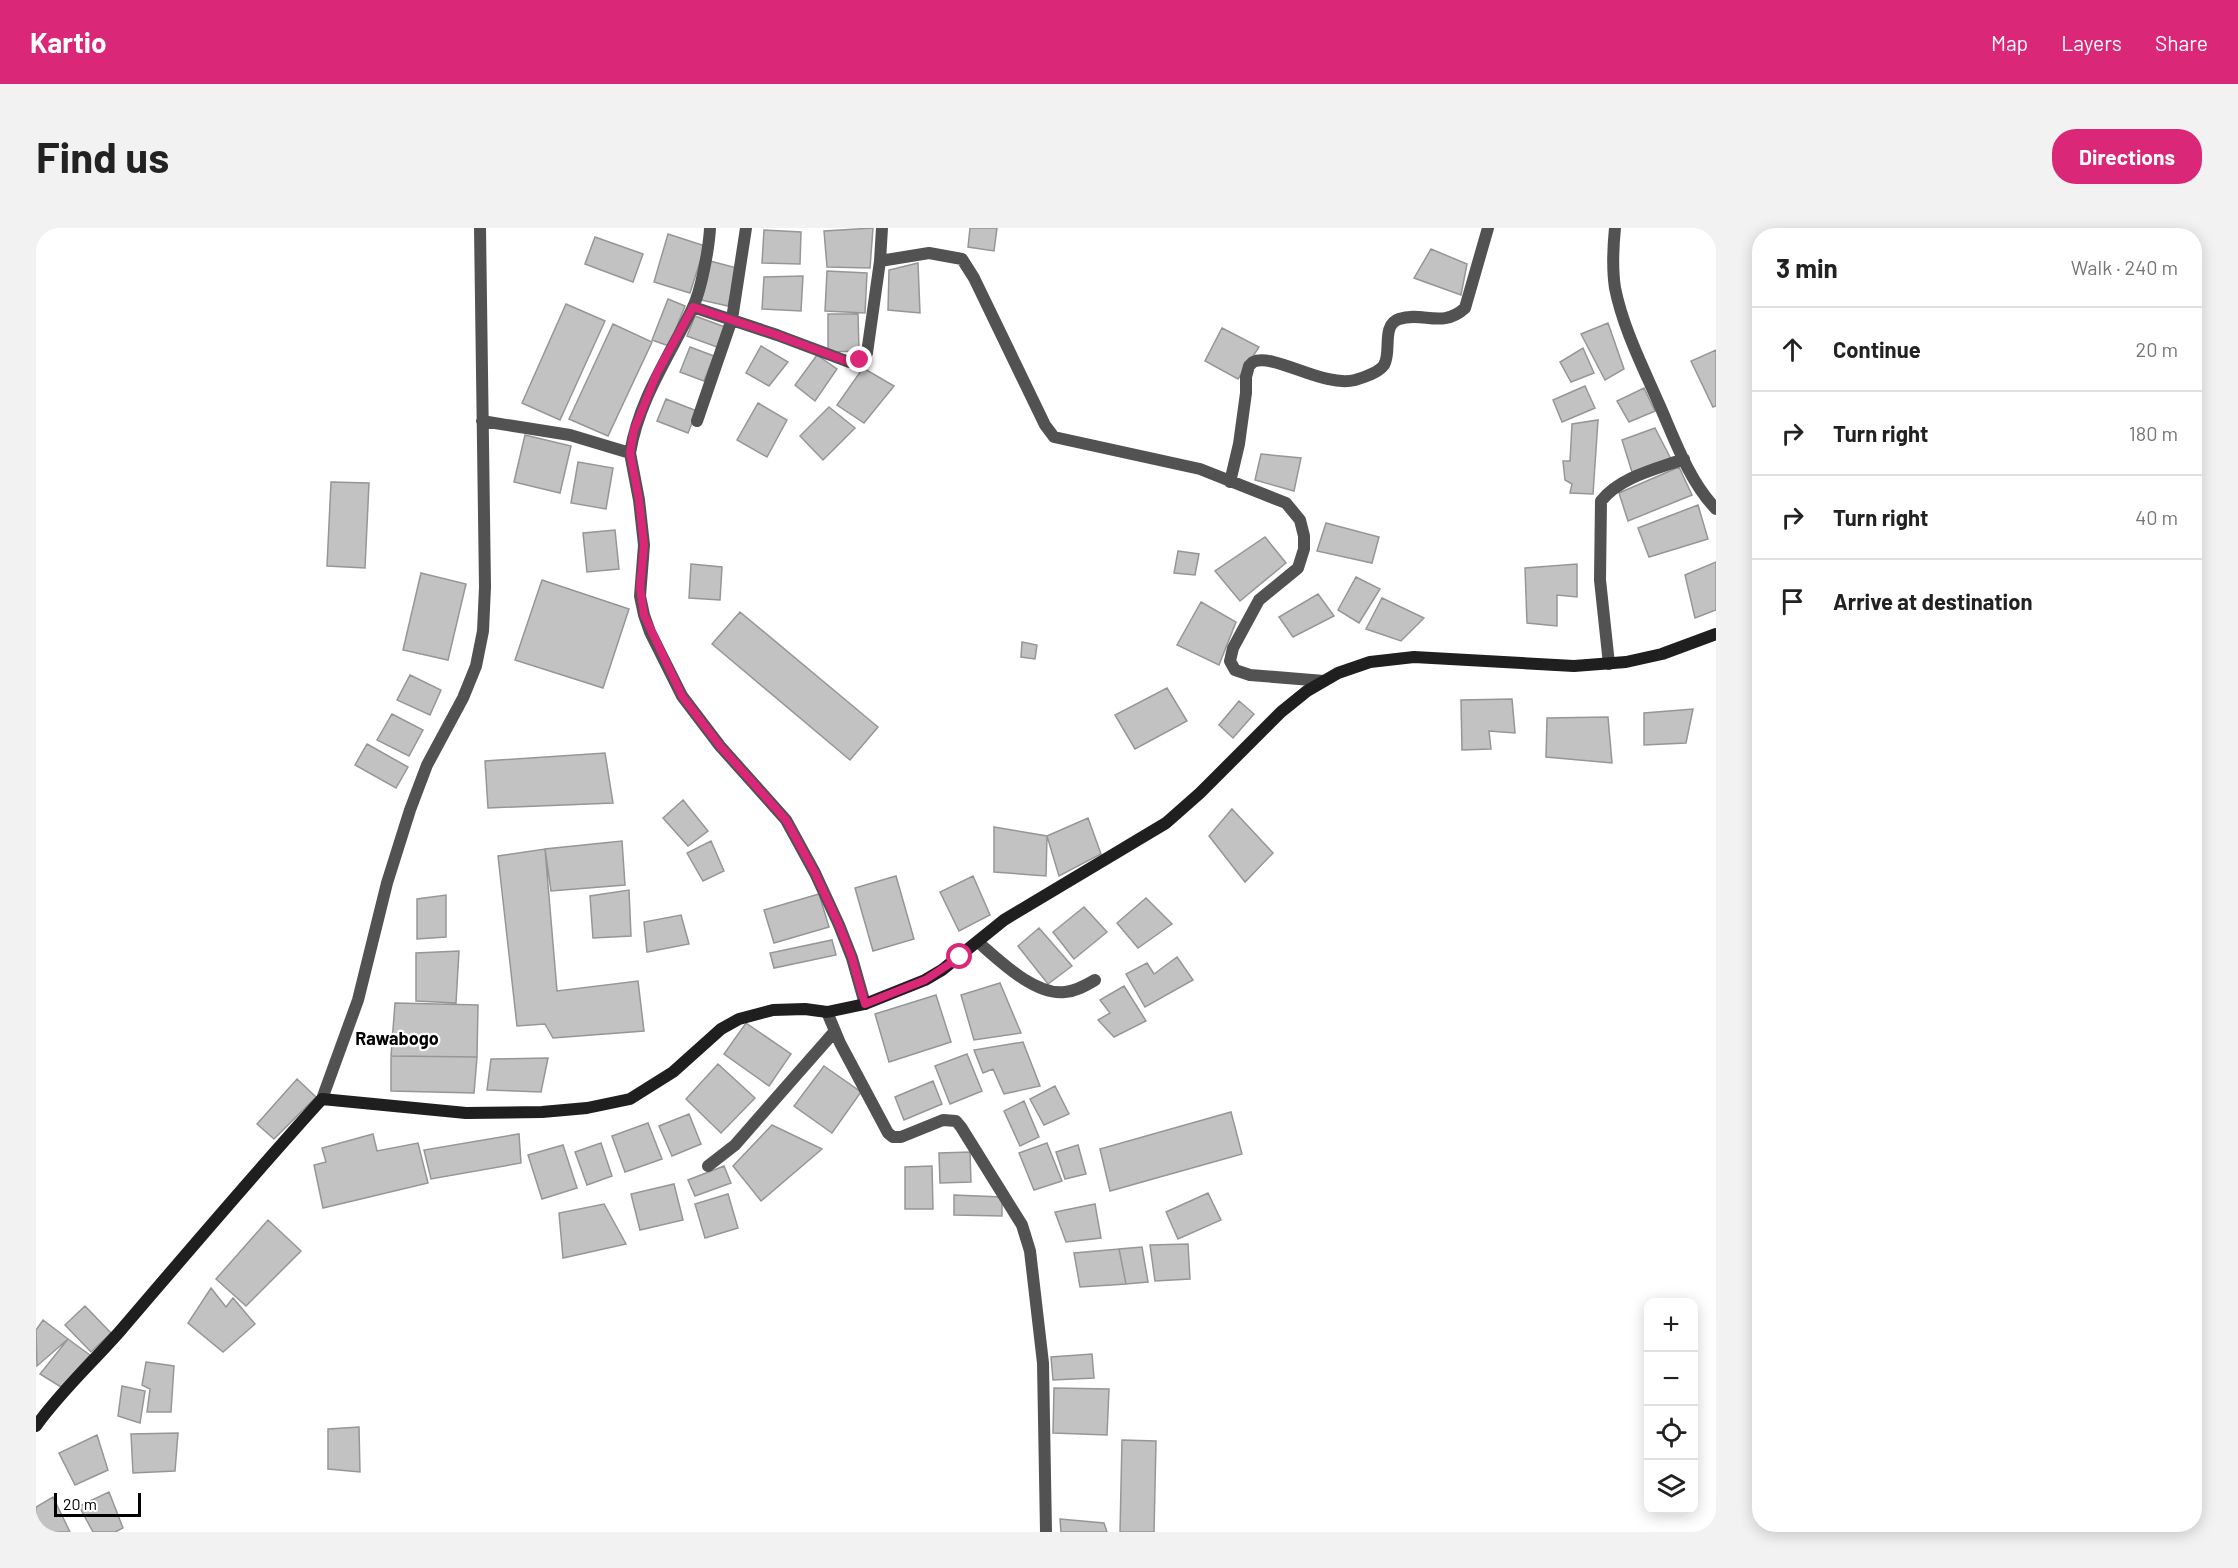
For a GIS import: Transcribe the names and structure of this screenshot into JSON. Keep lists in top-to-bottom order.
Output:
{
  "districts": ["Rawabogo"],
  "scale_bar": "20 m",
  "page": {
    "header": "Kartio",
    "nav": ["Map", "Layers", "Share"],
    "buttons": "Directions",
    "title": "Find us",
    "heading": ["3 min", "Walk · 240 m"],
    "list": [
      ["Continue", "20 m"],
      ["Turn right", "180 m"],
      ["Turn right", "40 m"],
      "Arrive at destination"
    ],
    "map_buttons": ["+", "−"],
    "scale": "20 m"
  }
}
